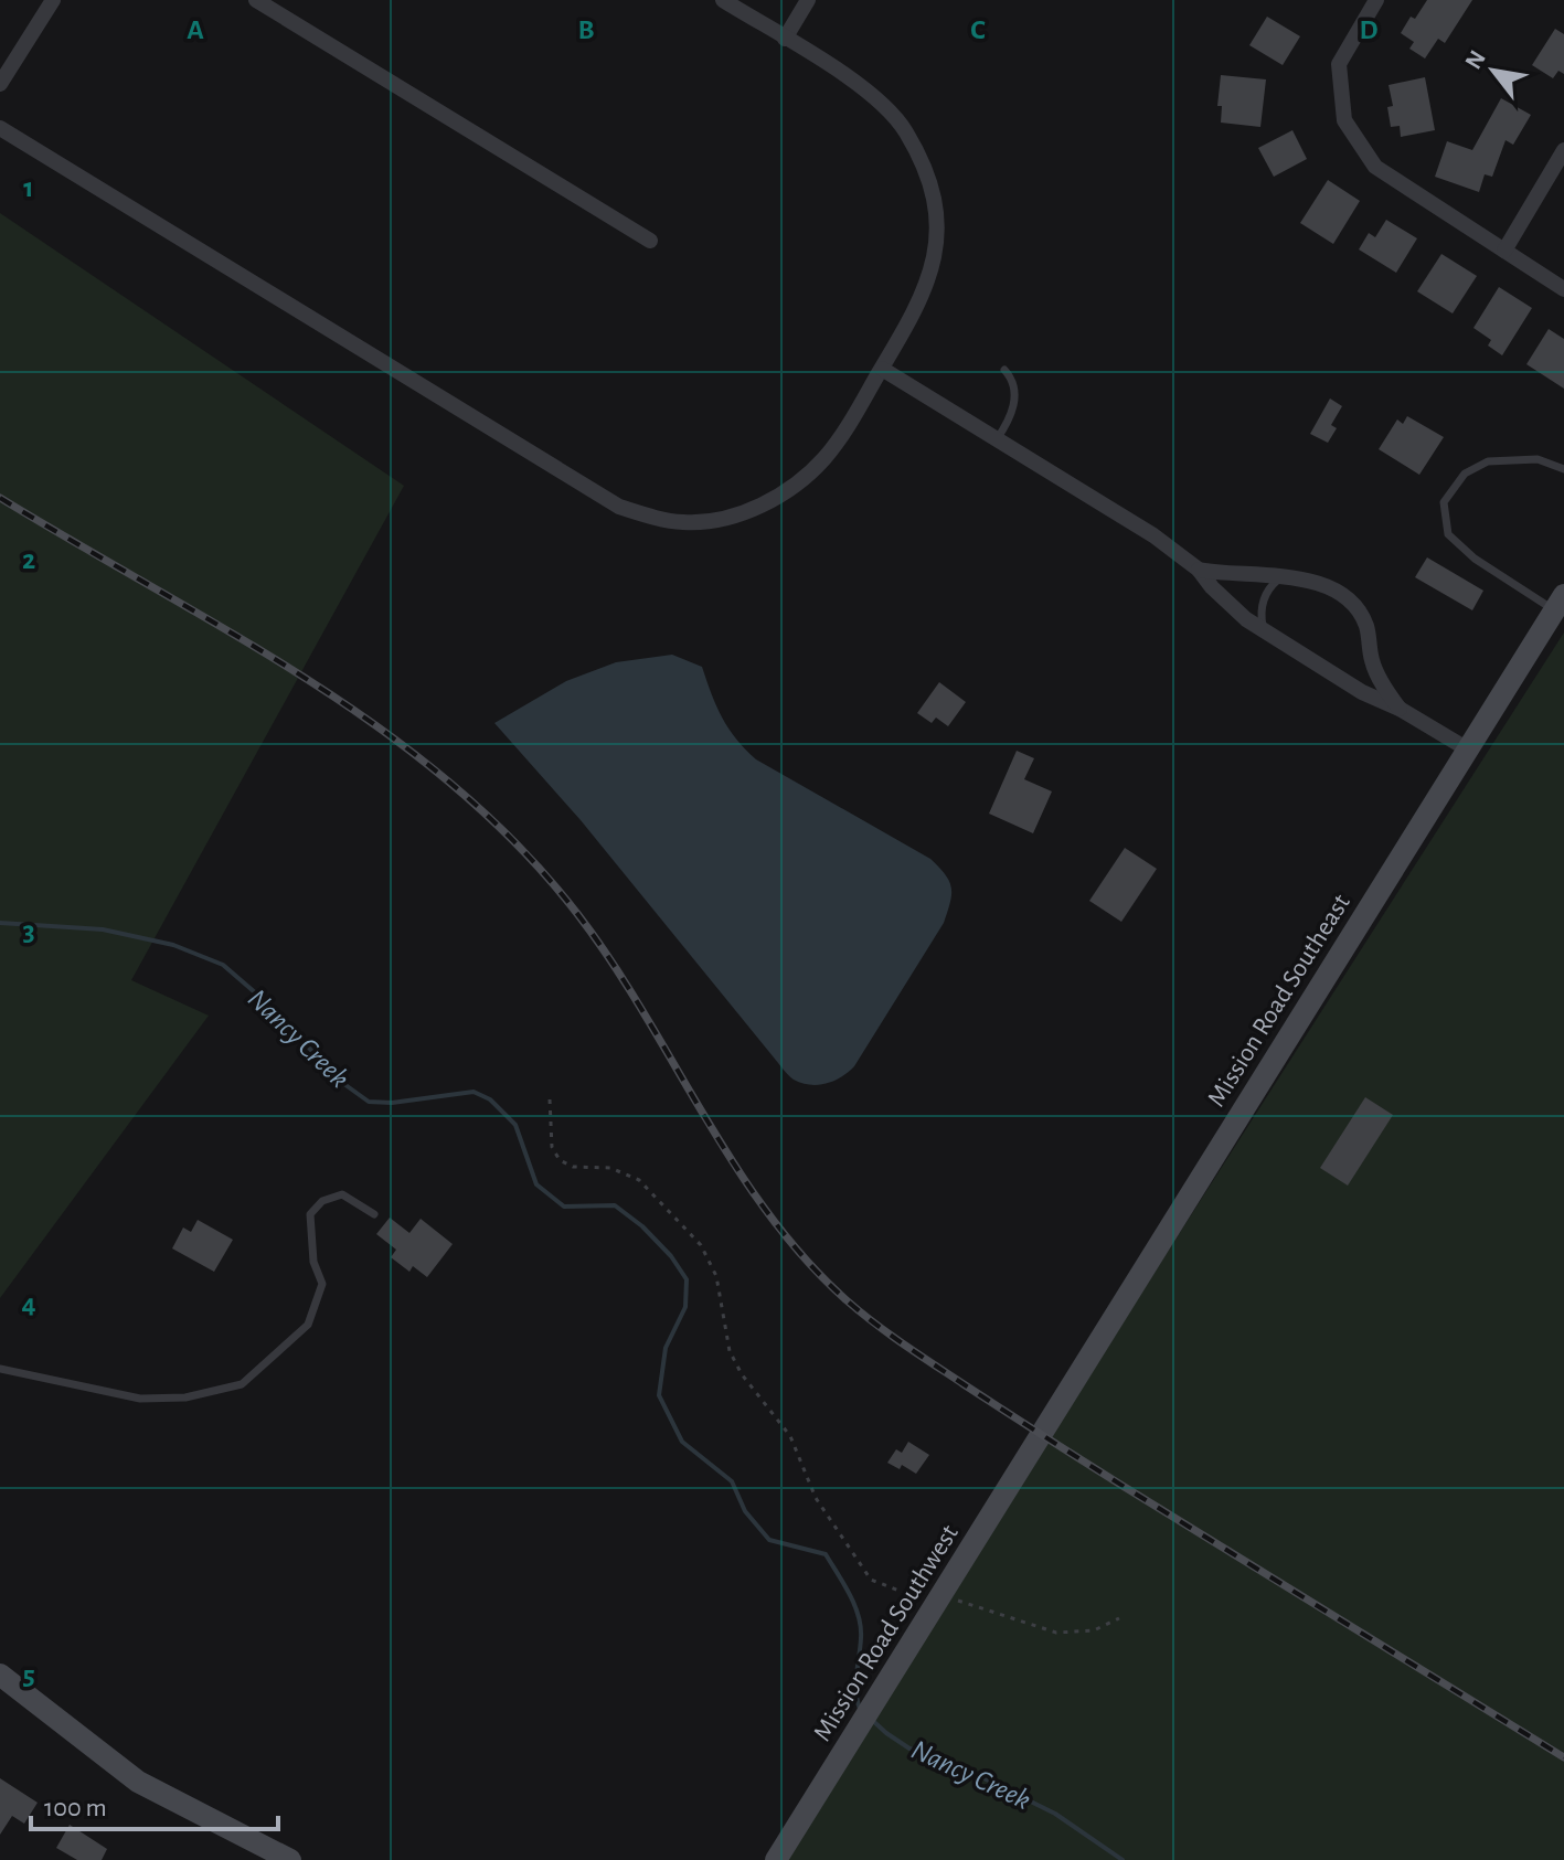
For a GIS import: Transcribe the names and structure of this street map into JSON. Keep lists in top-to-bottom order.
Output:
{
  "streets": {
    "main road": ["Mission Road Southeast", "Mission Road Southwest"]
  },
  "crossings": [
    ["Mission Road Southeast", "Mission Road Southwest"]
  ],
  "water": ["Nancy Creek"],
  "scale_bar": "100 m",
  "north": "top left",
  "grid": {
    "columns": [
      "A",
      "B",
      "C",
      "D"
    ],
    "rows": [
      "1",
      "2",
      "3",
      "4",
      "5"
    ]
  }
}
